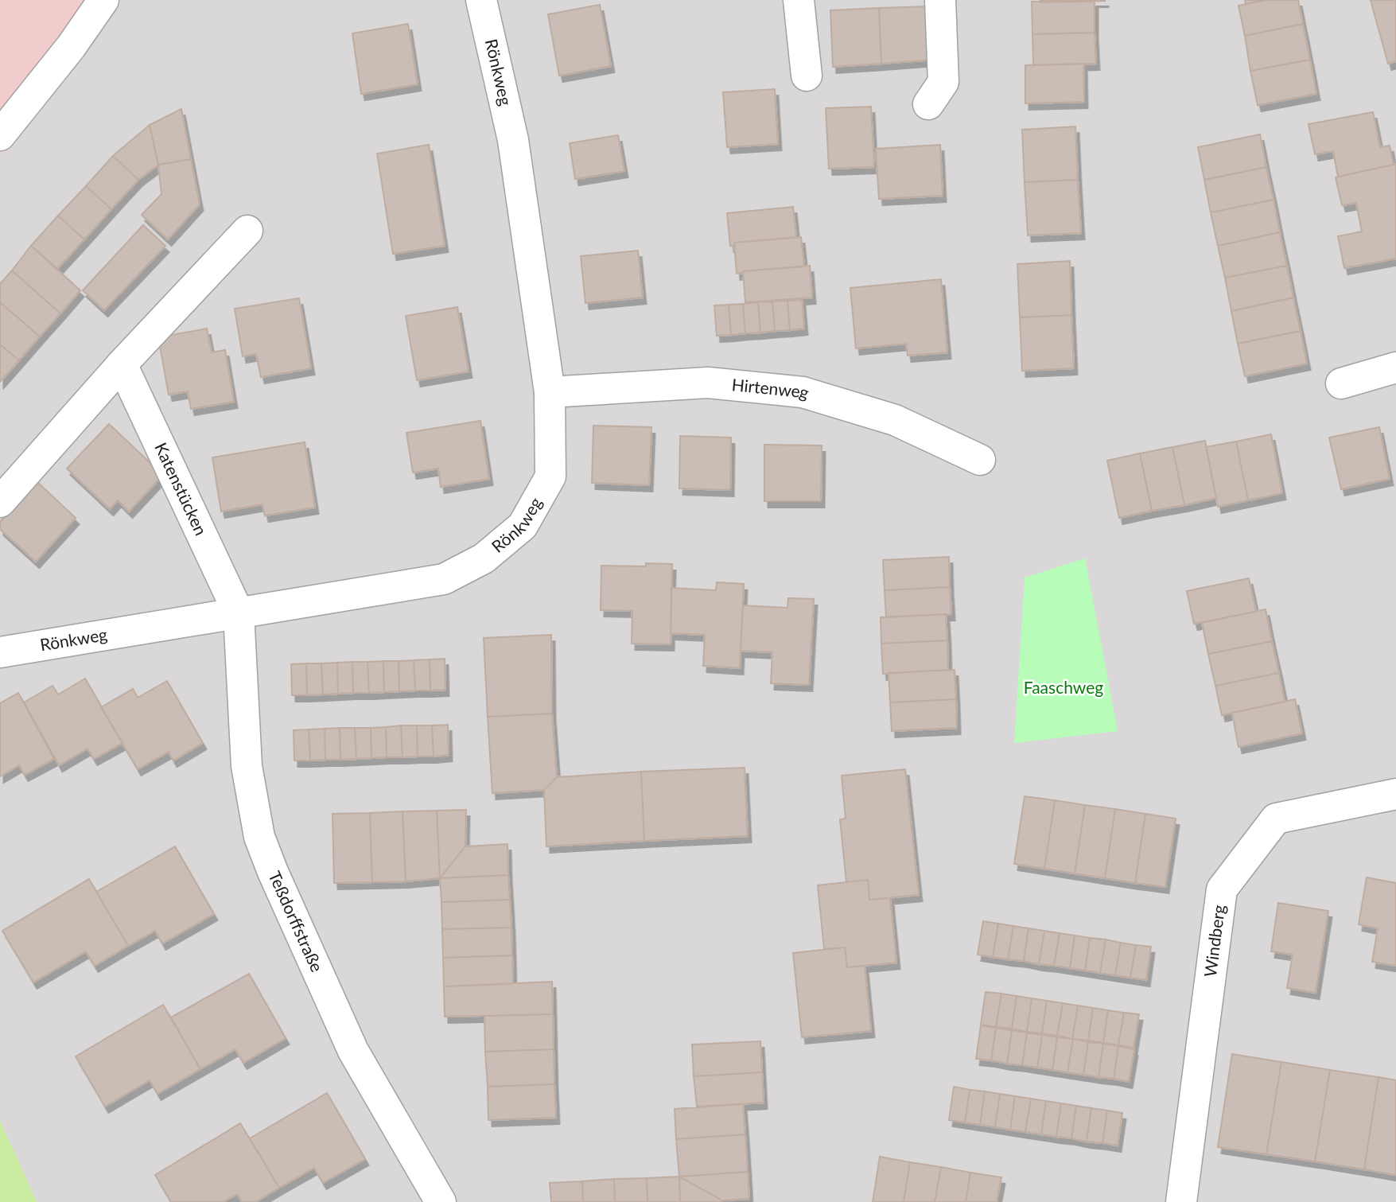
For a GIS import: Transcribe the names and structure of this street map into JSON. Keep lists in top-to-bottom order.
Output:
{
  "streets": {
    "street": [
      "Rönkweg",
      "Hirtenweg",
      "Katenstücken",
      "Teßdorffstraße",
      "Windberg"
    ]
  },
  "crossings": [
    ["Rönkweg", "Hirtenweg"],
    ["Rönkweg", "Katenstücken"],
    ["Rönkweg", "Teßdorffstraße"],
    ["Katenstücken", "Teßdorffstraße"]
  ],
  "parks": ["Faaschweg"]
}
